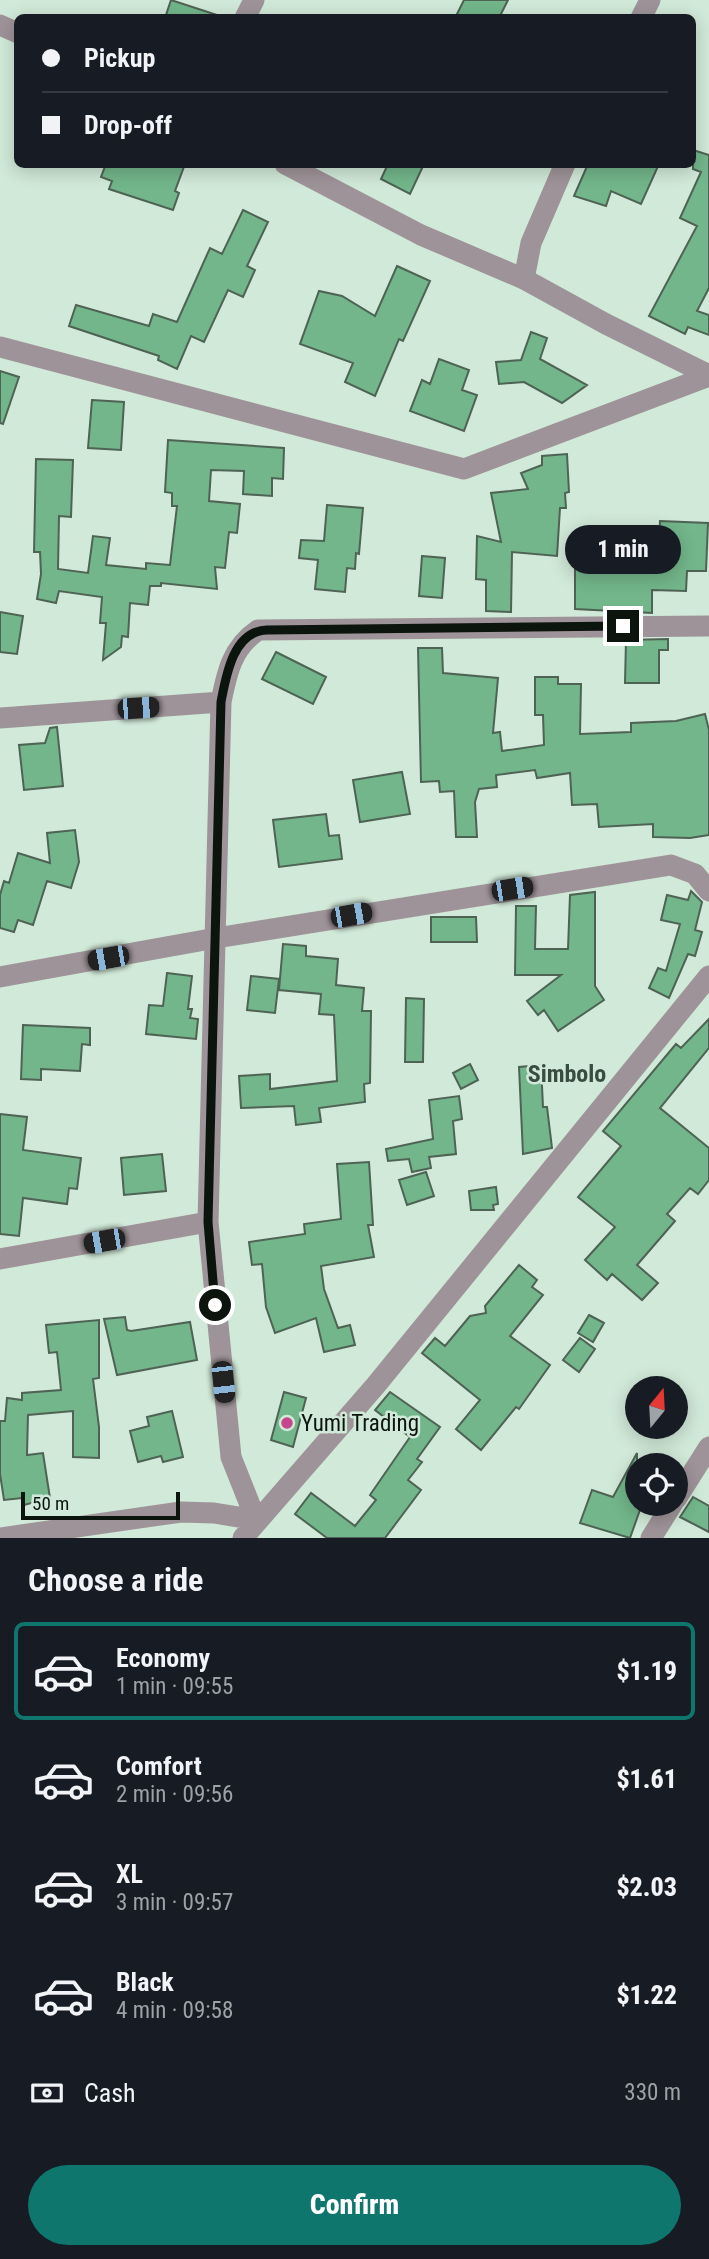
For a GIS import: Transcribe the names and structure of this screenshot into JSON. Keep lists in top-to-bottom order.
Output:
{
  "districts": ["Simbolo"],
  "places": ["Yumi Trading"],
  "scale_bar": "50 m",
  "north": "top",
  "page": {
    "banner": ["Pickup", "Drop-off"],
    "bubble": "1 min",
    "scale": "50 m",
    "heading": "Choose a ride",
    "list": [
      {
        "name": "Economy",
        "note": "1 min · 09:55",
        "value": "$1.19"
      },
      {
        "name": "Comfort",
        "note": "2 min · 09:56",
        "value": "$1.61"
      },
      {
        "name": "XL",
        "note": "3 min · 09:57",
        "value": "$2.03"
      },
      {
        "name": "Black",
        "note": "4 min · 09:58",
        "value": "$1.22"
      }
    ],
    "pay": ["Cash", "330 m"],
    "buttons": "Confirm"
  }
}
